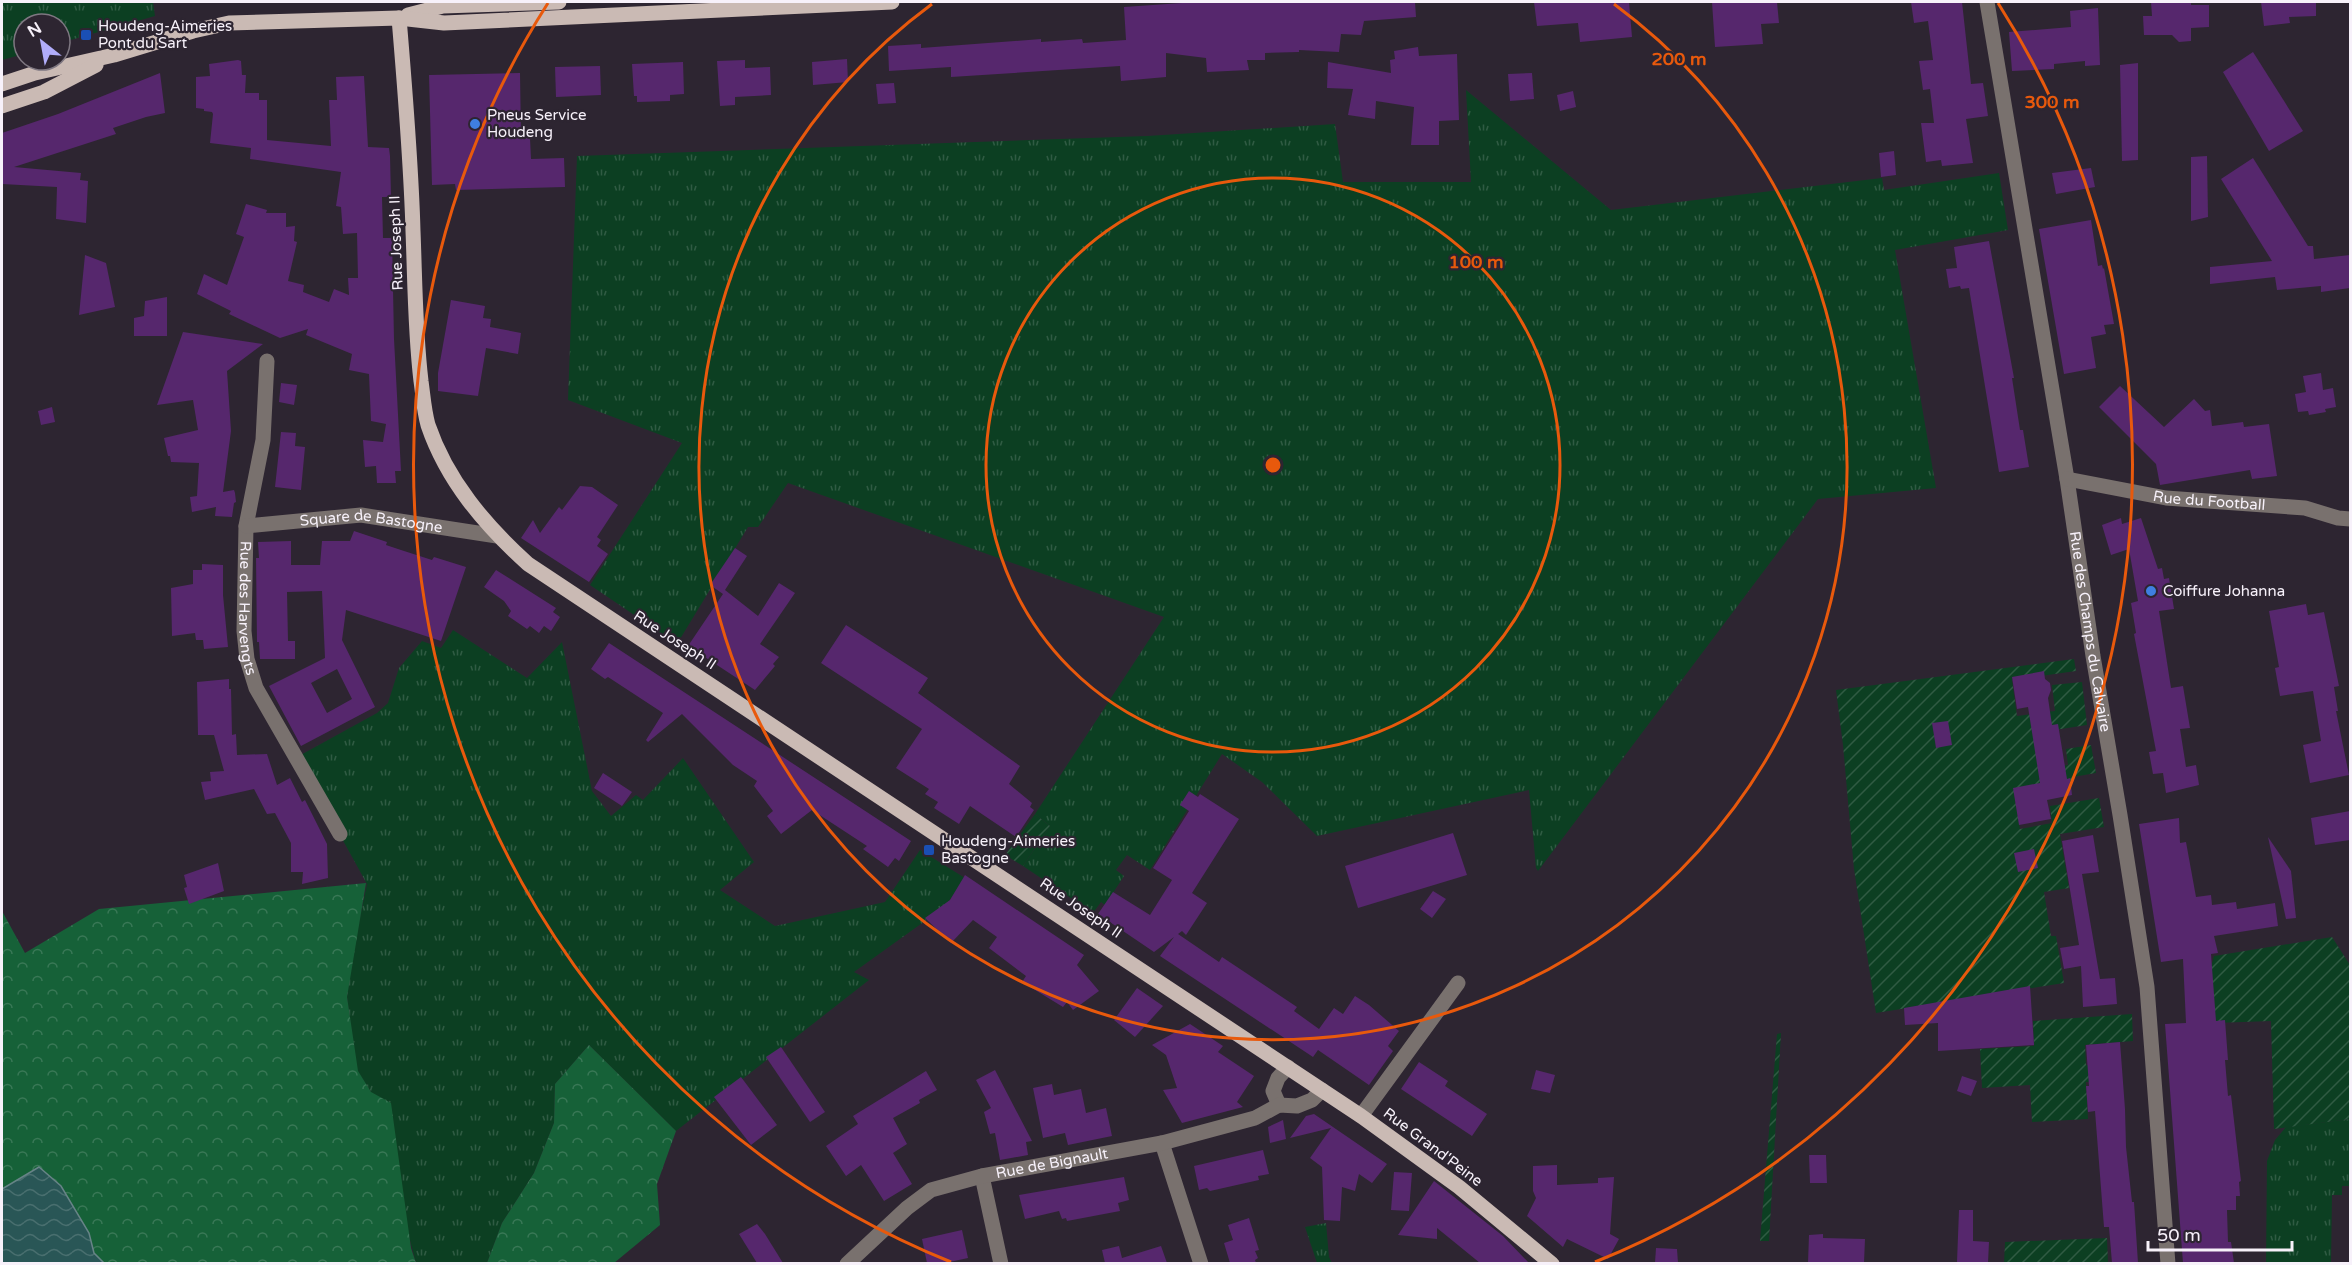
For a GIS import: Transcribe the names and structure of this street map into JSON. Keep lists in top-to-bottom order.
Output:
{
  "streets": {
    "main road": ["Rue Joseph II", "Rue Grand'Peine"],
    "street": [
      "Rue du Football",
      "Square de Bastogne",
      "Rue des Harvengts",
      "Rue des Champs du Calvaire",
      "Rue de Bignault"
    ]
  },
  "crossings": [
    ["Rue Joseph II", "Square de Bastogne"],
    ["Rue Joseph II", "Rue Grand'Peine"],
    ["Rue du Football", "Rue des Champs du Calvaire"],
    ["Square de Bastogne", "Rue des Harvengts"],
    ["Rue Grand'Peine", "Rue de Bignault"]
  ],
  "places": {
    "transit": ["Houdeng-Aimeries Pont du Sart", "Houdeng-Aimeries Bastogne"],
    "other": ["Pneus Service Houdeng", "Coiffure Johanna"]
  },
  "scale_bar": "50 m",
  "north": "top left",
  "rings": ["200 m", "300 m", "100 m"]
}
